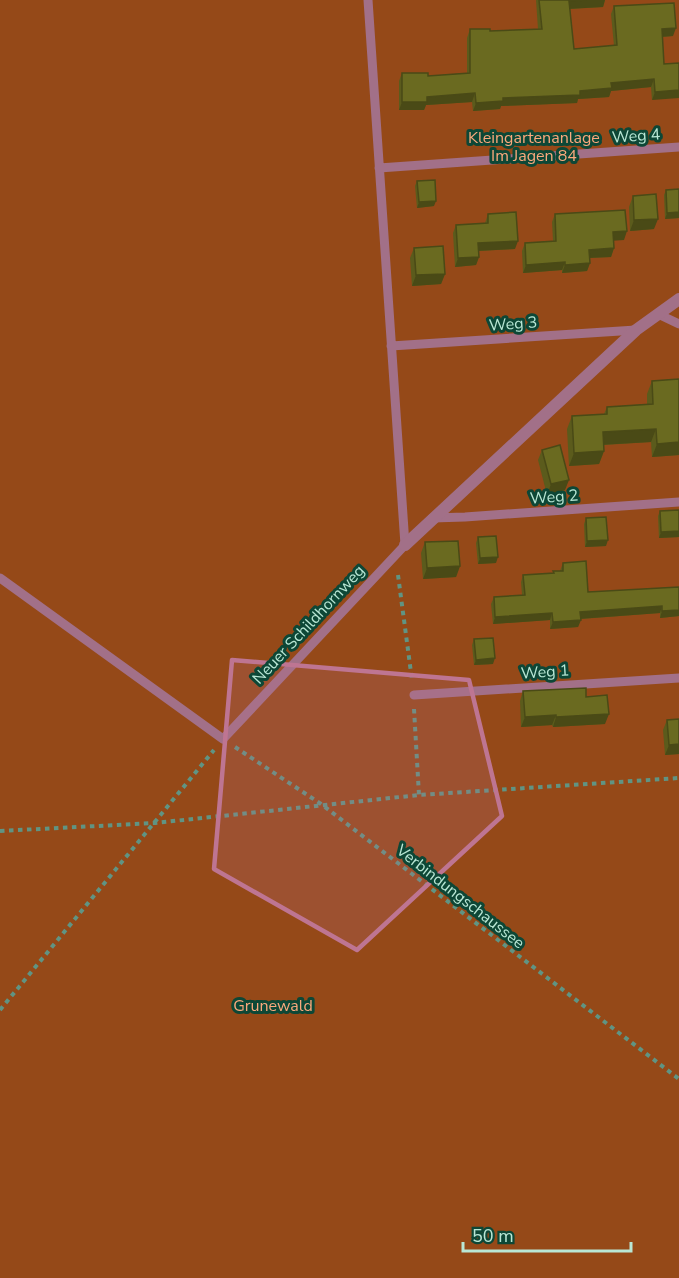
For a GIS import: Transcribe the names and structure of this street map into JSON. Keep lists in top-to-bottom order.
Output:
{
  "streets": {
    "street": ["Neuer Schildhornweg"],
    "lane": [
      "Weg 4",
      "Weg 3",
      "Weg 2",
      "Weg 1"
    ],
    "path": ["Verbindungschaussee"]
  },
  "crossings": [
    ["Weg 3", "Neuer Schildhornweg"],
    ["Weg 2", "Neuer Schildhornweg"],
    ["Neuer Schildhornweg", "Verbindungschaussee"]
  ],
  "parks": ["Kleingartenanlage Im Jagen 84", "Grunewald"],
  "scale_bar": "50 m"
}
